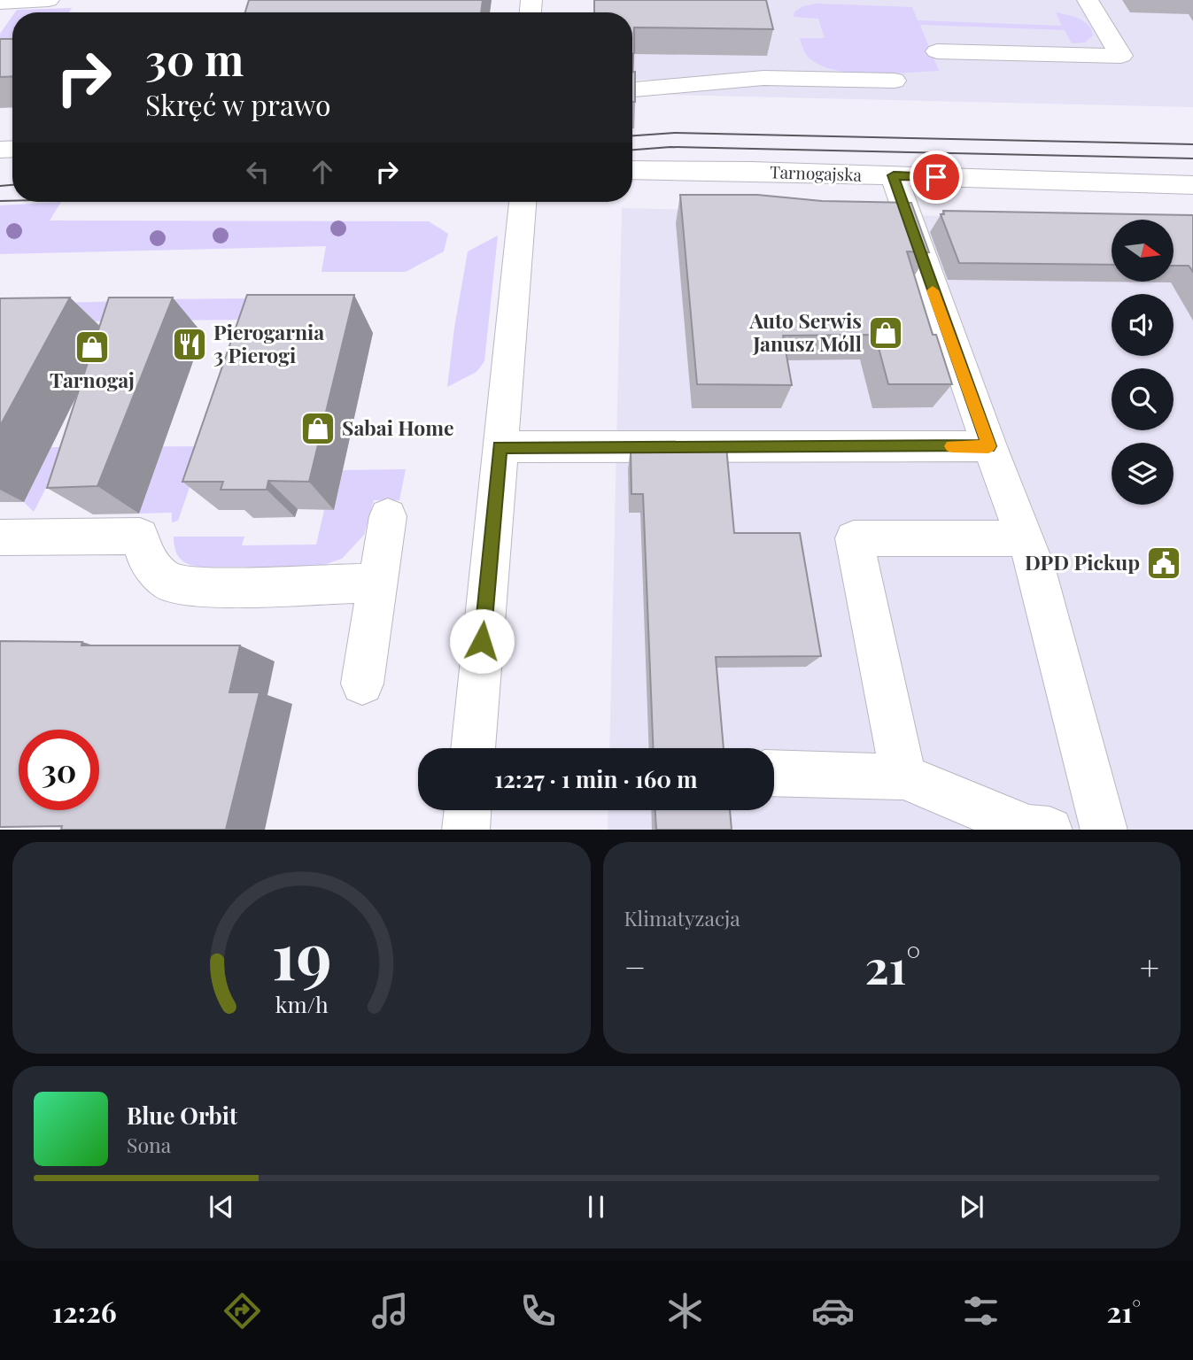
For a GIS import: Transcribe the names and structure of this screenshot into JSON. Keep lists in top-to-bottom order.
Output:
{
  "streets": {
    "street": ["Tarnogajska"]
  },
  "places": {
    "shop": ["Auto Serwis Janusz Móll", "Tarnogaj", "Sabai Home"],
    "restaurant": ["Pierogarnia 3 Pierogi"],
    "public building": ["DPD Pickup"]
  },
  "north": "right",
  "page": {
    "turn": ["30 m", "Skręć w prawo"],
    "limit": "30",
    "trip": "12:27 · 1 min · 160 m",
    "tile": "Klimatyzacja",
    "heat": ["−", "21°", "+"],
    "song": ["Blue Orbit", "Sona"],
    "tabs": ["12:26", "21°"],
    "gauge": ["19", "km/h"]
  }
}
